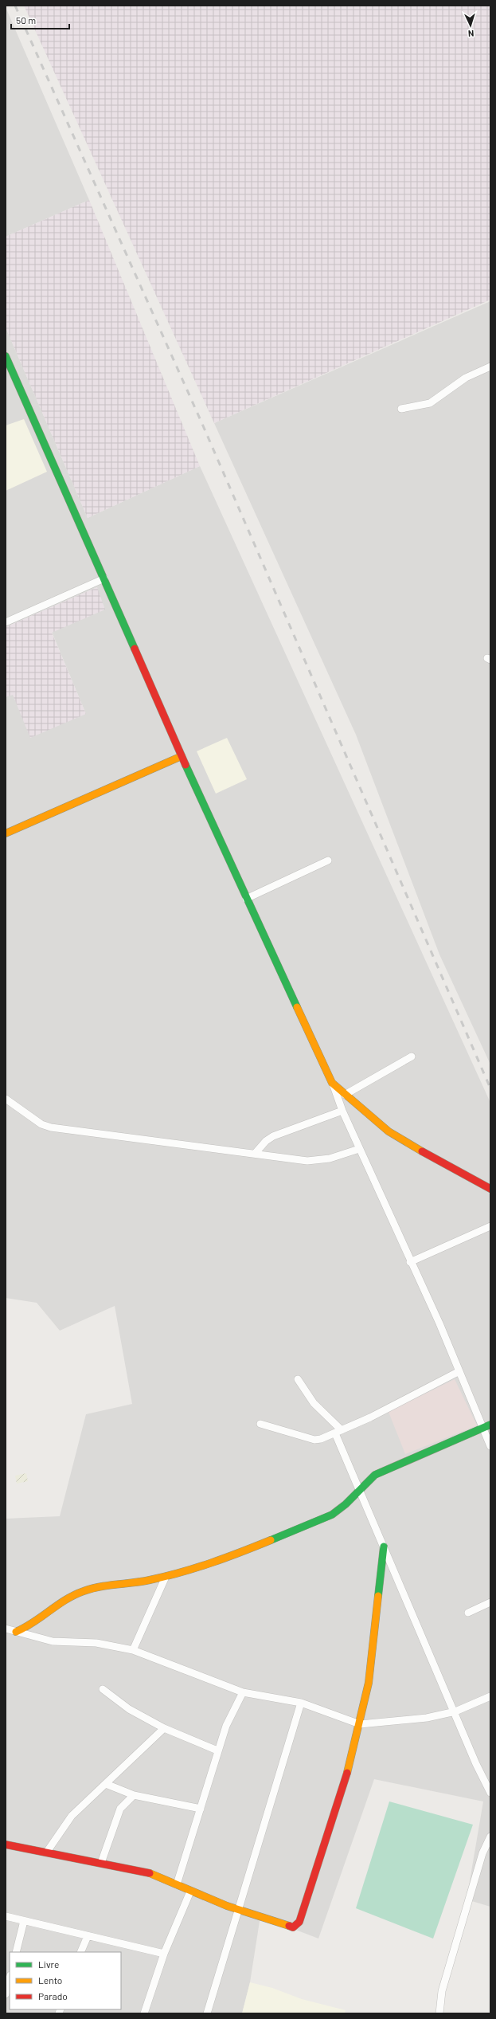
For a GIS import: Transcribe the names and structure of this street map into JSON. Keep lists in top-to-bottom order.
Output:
{
  "legend": ["Livre", "Lento", "Parado"],
  "scale_bar": "50 m",
  "north": "bottom"
}
